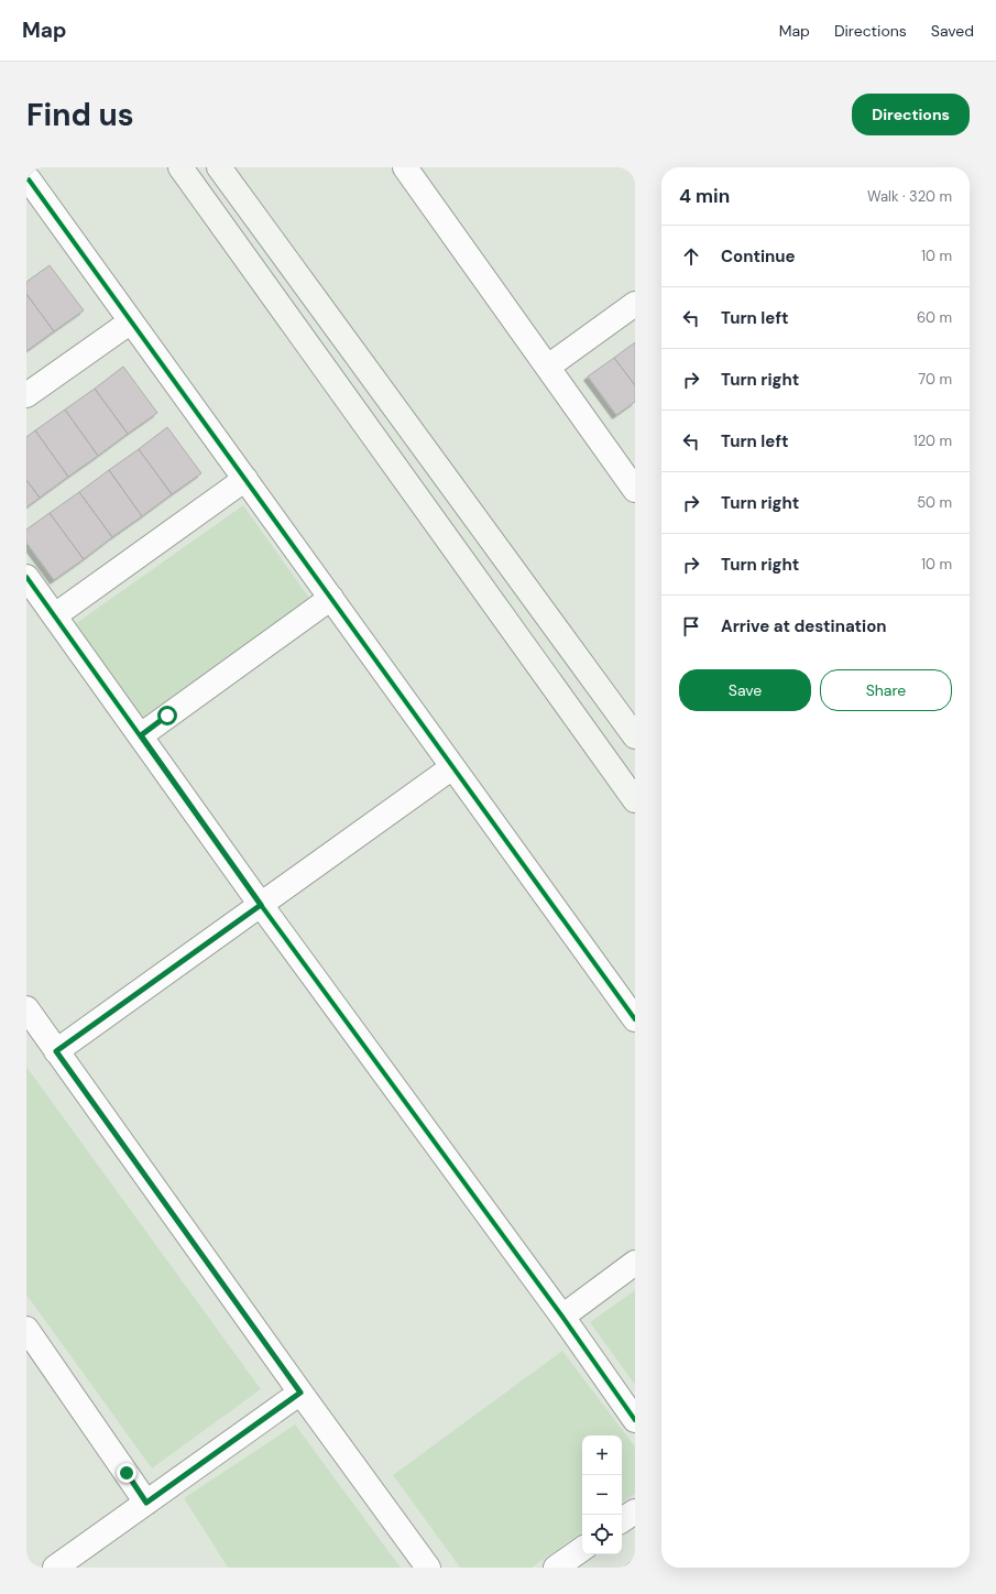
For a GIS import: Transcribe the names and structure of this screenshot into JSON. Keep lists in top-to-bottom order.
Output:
{
  "page": {
    "header": "Map",
    "nav": ["Map", "Directions", "Saved"],
    "buttons": [
      "Directions",
      ["Save", "Share"]
    ],
    "title": "Find us",
    "heading": ["4 min", "Walk · 320 m"],
    "list": [
      ["Continue", "10 m"],
      ["Turn left", "60 m"],
      ["Turn right", "70 m"],
      ["Turn left", "120 m"],
      ["Turn right", "50 m"],
      ["Turn right", "10 m"],
      "Arrive at destination"
    ],
    "map_buttons": ["+", "−"]
  }
}
